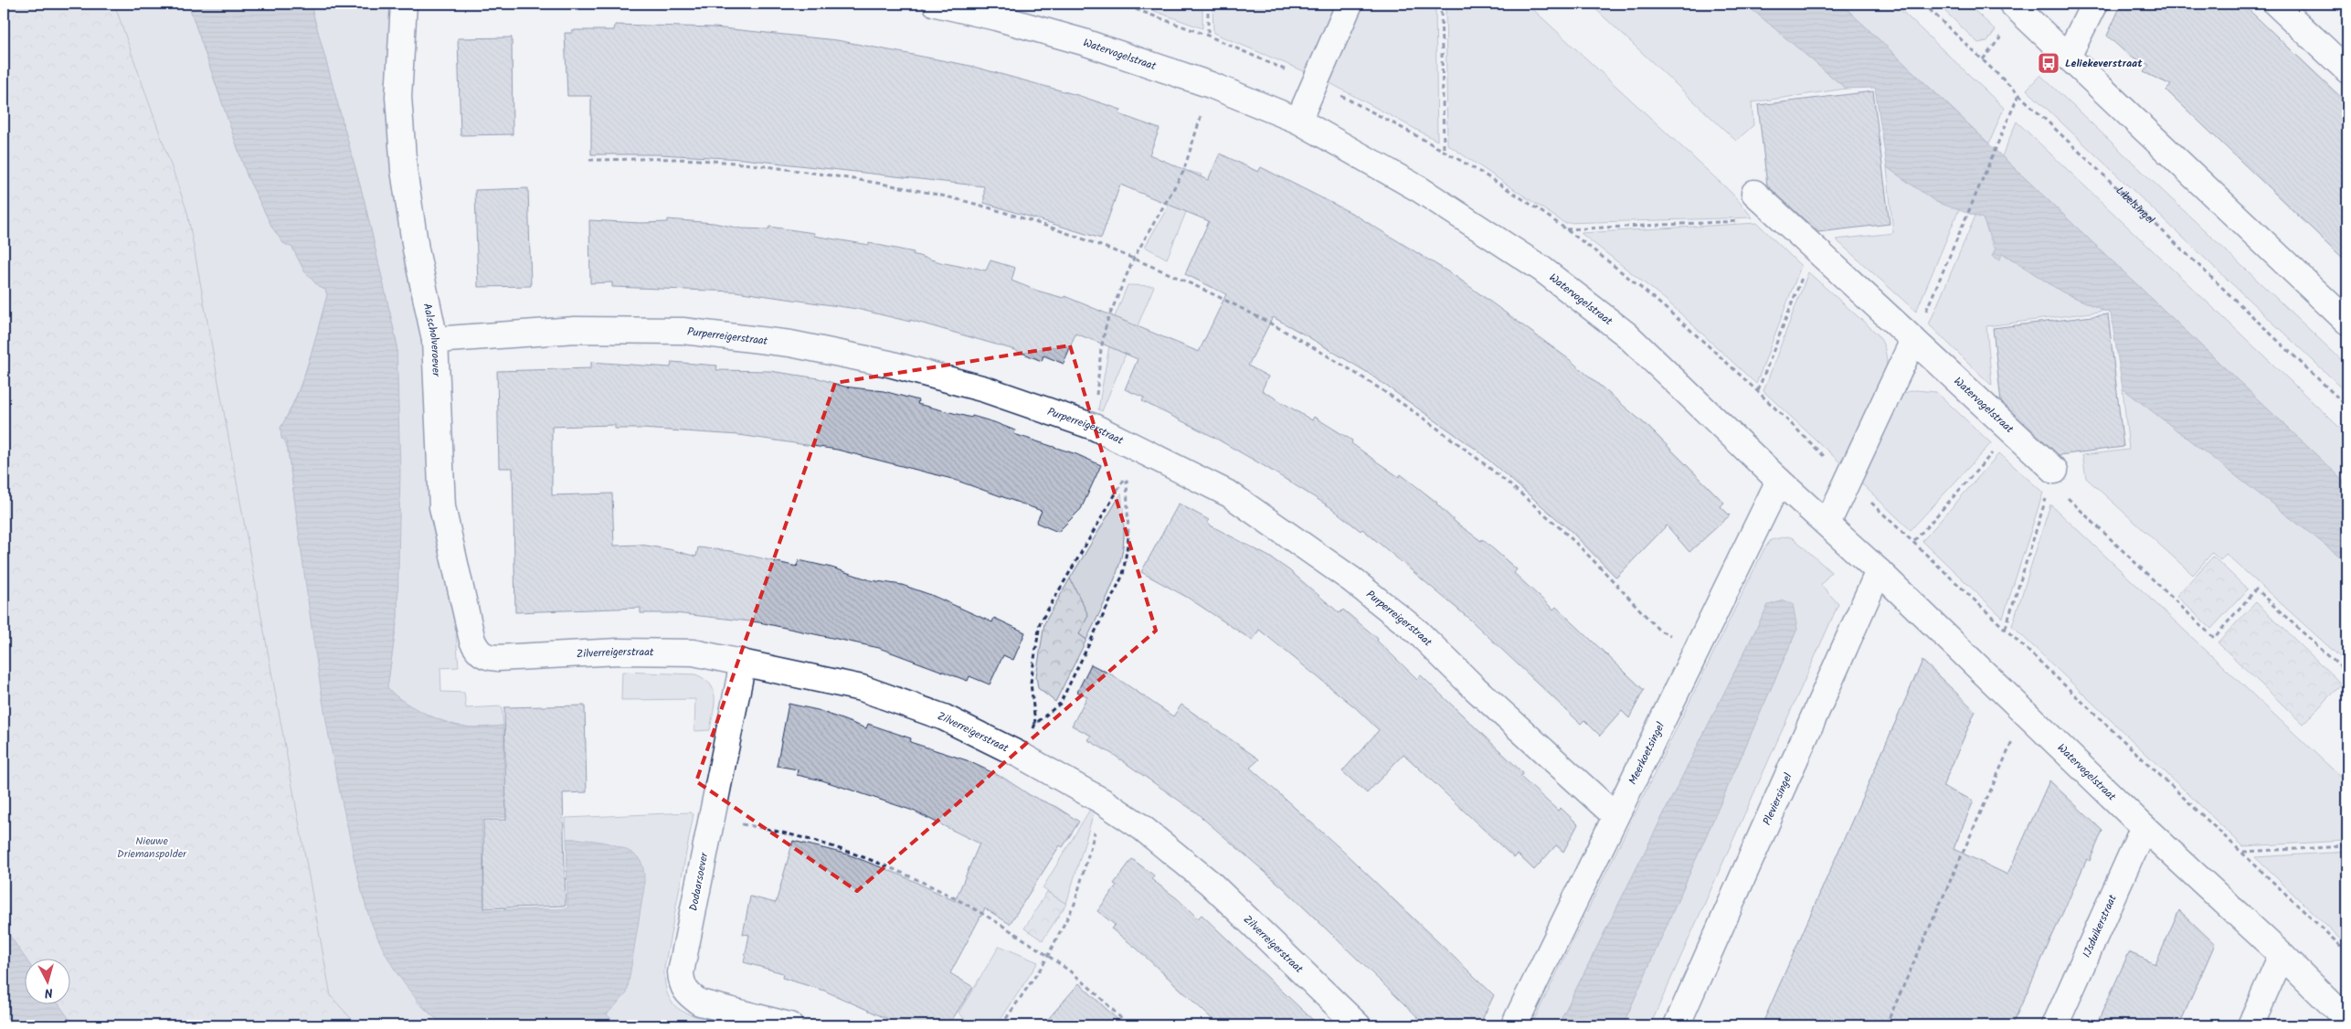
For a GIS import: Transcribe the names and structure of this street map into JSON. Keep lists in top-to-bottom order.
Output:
{
  "streets": {
    "street": [
      "Watervogelstraat",
      "Purperreigerstraat",
      "Aalscholveroever",
      "Zilverreigerstraat",
      "Meerkoetsingel",
      "Pleviersingel",
      "Dodaarsoever",
      "IJsduikerstraat"
    ],
    "path": ["Libelsingel"]
  },
  "crossings": [
    ["Watervogelstraat", "Meerkoetsingel"],
    ["Watervogelstraat", "Pleviersingel"],
    ["Watervogelstraat", "IJsduikerstraat"],
    ["Purperreigerstraat", "Aalscholveroever"],
    ["Purperreigerstraat", "Meerkoetsingel"],
    ["Aalscholveroever", "Zilverreigerstraat"],
    ["Zilverreigerstraat", "Dodaarsoever"]
  ],
  "parks": ["Nieuwe Driemanspolder"],
  "places": {
    "bus stop": ["Leliekeverstraat"]
  },
  "north": "bottom"
}
